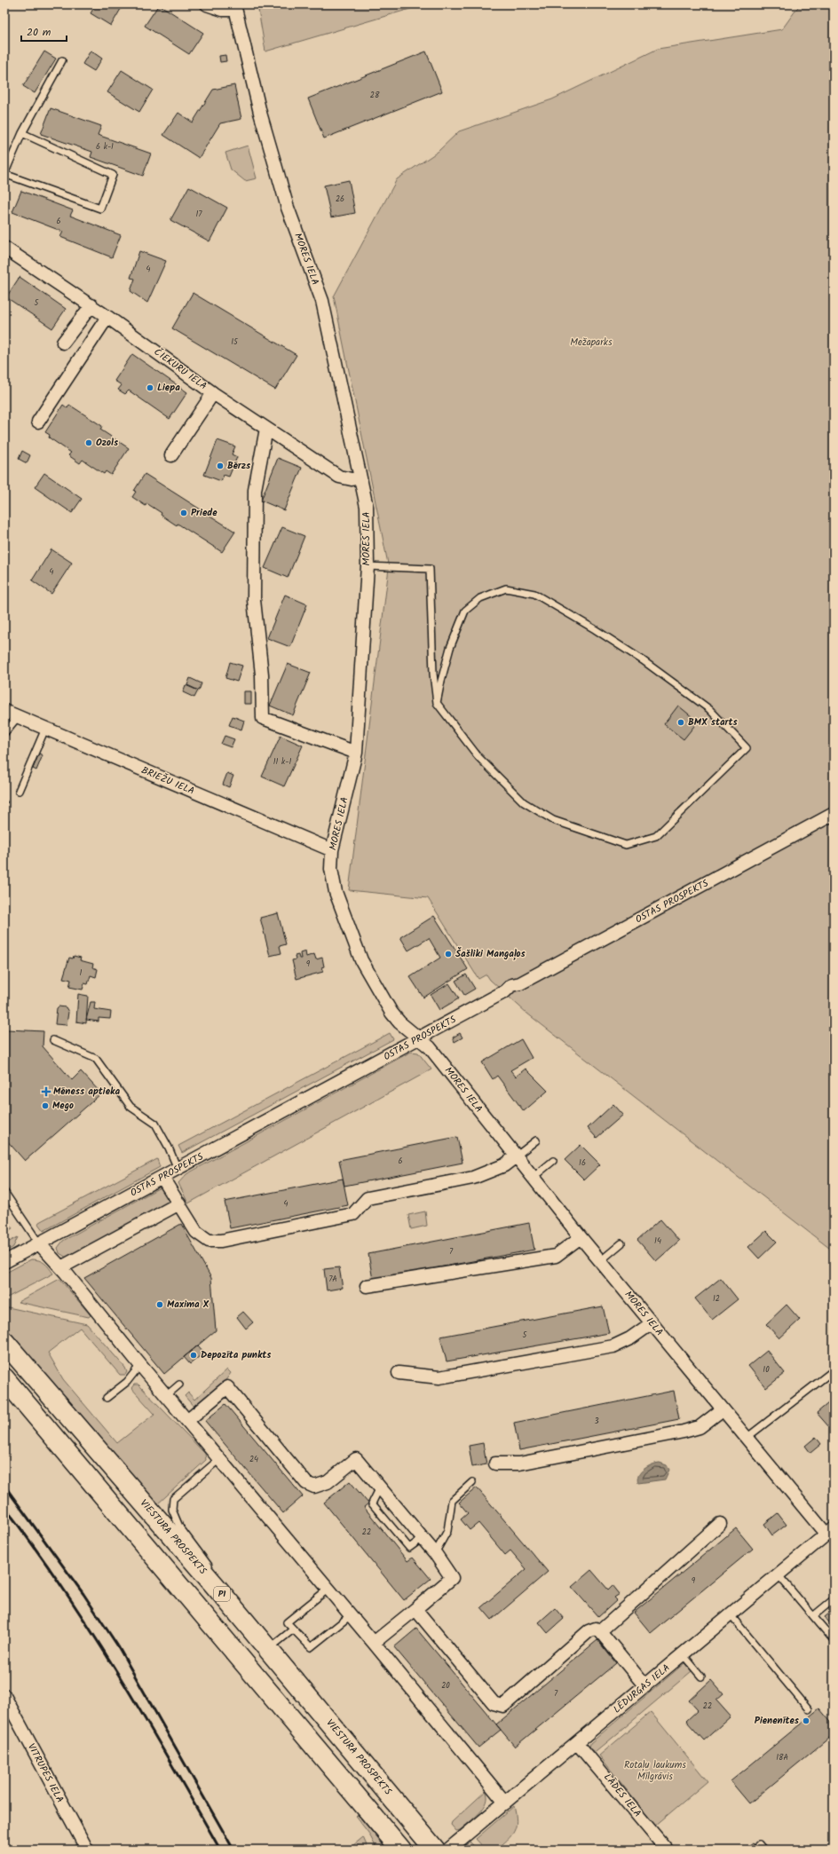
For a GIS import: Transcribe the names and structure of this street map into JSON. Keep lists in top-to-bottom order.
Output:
{
  "streets": {
    "main road": ["VIESTURA PROSPEKTS", "P1"],
    "street": [
      "MORES IELA",
      "ČIEKURU IELA",
      "BRIEŽU IELA",
      "OSTAS PROSPEKTS",
      "LĒDURGAS IELA",
      "VITRUPES IELA",
      "LĀDES IELA"
    ]
  },
  "crossings": [
    ["MORES IELA", "ČIEKURU IELA"],
    ["MORES IELA", "BRIEŽU IELA"],
    ["MORES IELA", "OSTAS PROSPEKTS"],
    ["MORES IELA", "LĒDURGAS IELA"],
    ["LĒDURGAS IELA", "LĀDES IELA"]
  ],
  "parks": ["Mežaparks", "Rotaļu laukums Mīlgrāvis"],
  "places": {
    "other": [
      "Liepa",
      "Ozols",
      "Bērzs",
      "Priede",
      "BMX starts",
      "Šašliki Mangaļos",
      "Mego",
      "Maxima X",
      "Depozīta punkts",
      "Pienenītes"
    ],
    "health": ["Mēness aptieka"]
  },
  "house_numbers": [
    "28",
    "6 k-1",
    "26",
    "17",
    "6",
    "4",
    "5",
    "15",
    "4",
    "11 k-1",
    "9",
    "1",
    "6",
    "16",
    "4",
    "14",
    "7",
    "7A",
    "12",
    "5",
    "10",
    "3",
    "24",
    "22",
    "9",
    "20",
    "7",
    "22",
    "18A"
  ],
  "scale_bar": "20 m"
}
